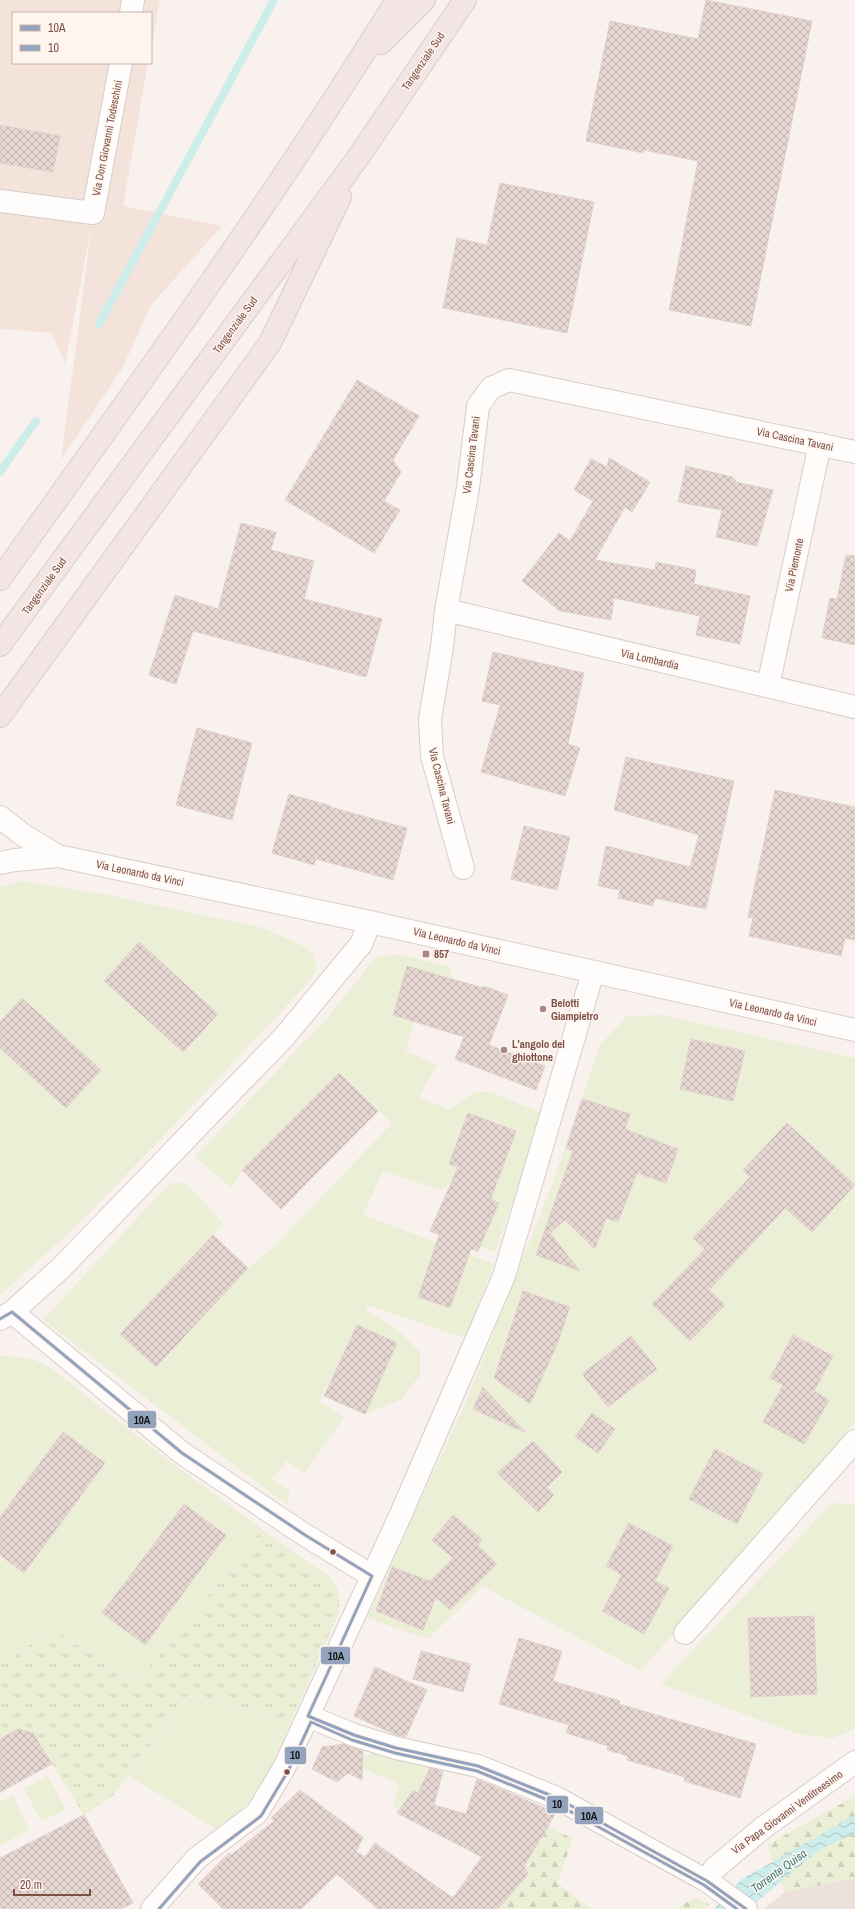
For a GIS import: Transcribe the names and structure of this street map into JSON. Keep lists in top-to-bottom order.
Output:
{
  "streets": {
    "highway": ["Tangenziale Sud"],
    "street": [
      "Via Don Giovanni Todeschini",
      "Via Cascina Tavani",
      "Via Piemonte",
      "Via Lombardia",
      "Via Leonardo da Vinci",
      "Via Papa Giovanni Ventitreesimo"
    ]
  },
  "crossings": [
    ["Via Cascina Tavani", "Via Piemonte"],
    ["Via Cascina Tavani", "Via Lombardia"],
    ["Via Piemonte", "Via Lombardia"]
  ],
  "water": ["Torrente Quisa"],
  "places": {
    "transit": ["857"],
    "other": ["Belotti Giampietro", "L'angolo del ghiottone"]
  },
  "lines": ["transit line 10A", "transit line 10"],
  "legend": ["10A", "10"],
  "scale_bar": "20 m"
}
